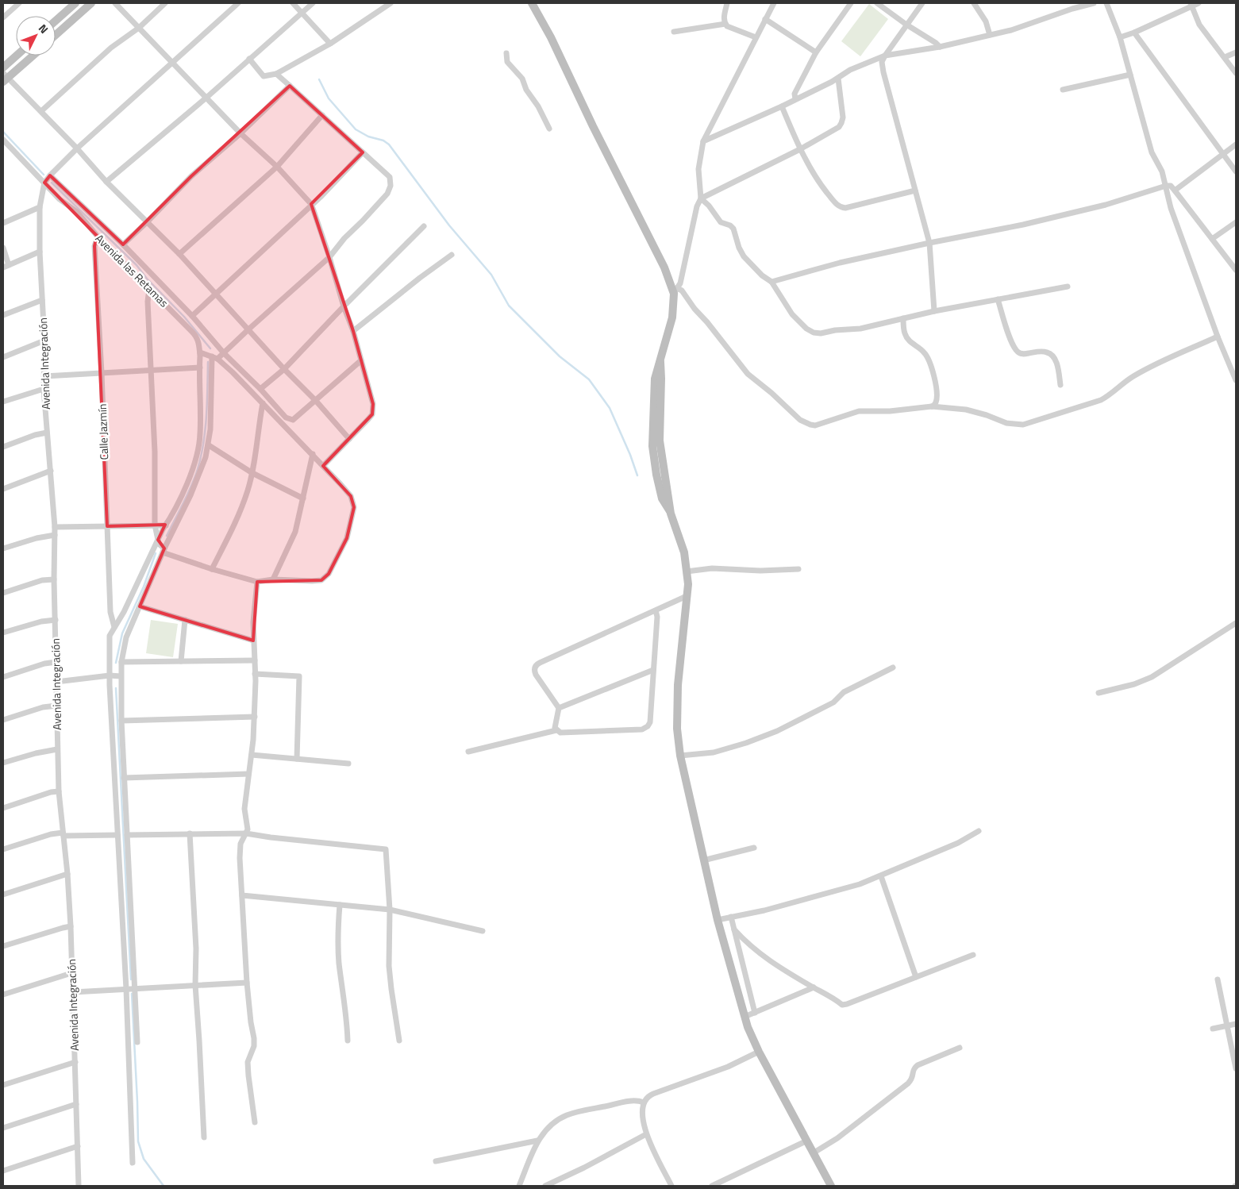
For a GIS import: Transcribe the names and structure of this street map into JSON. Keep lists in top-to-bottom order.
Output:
{
  "streets": {
    "street": ["Avenida las Retamas", "Avenida Integración", "Calle Jazmín"]
  },
  "crossings": [
    ["Avenida las Retamas", "Avenida Integración"],
    ["Avenida las Retamas", "Calle Jazmín"]
  ],
  "north": "top right"
}
